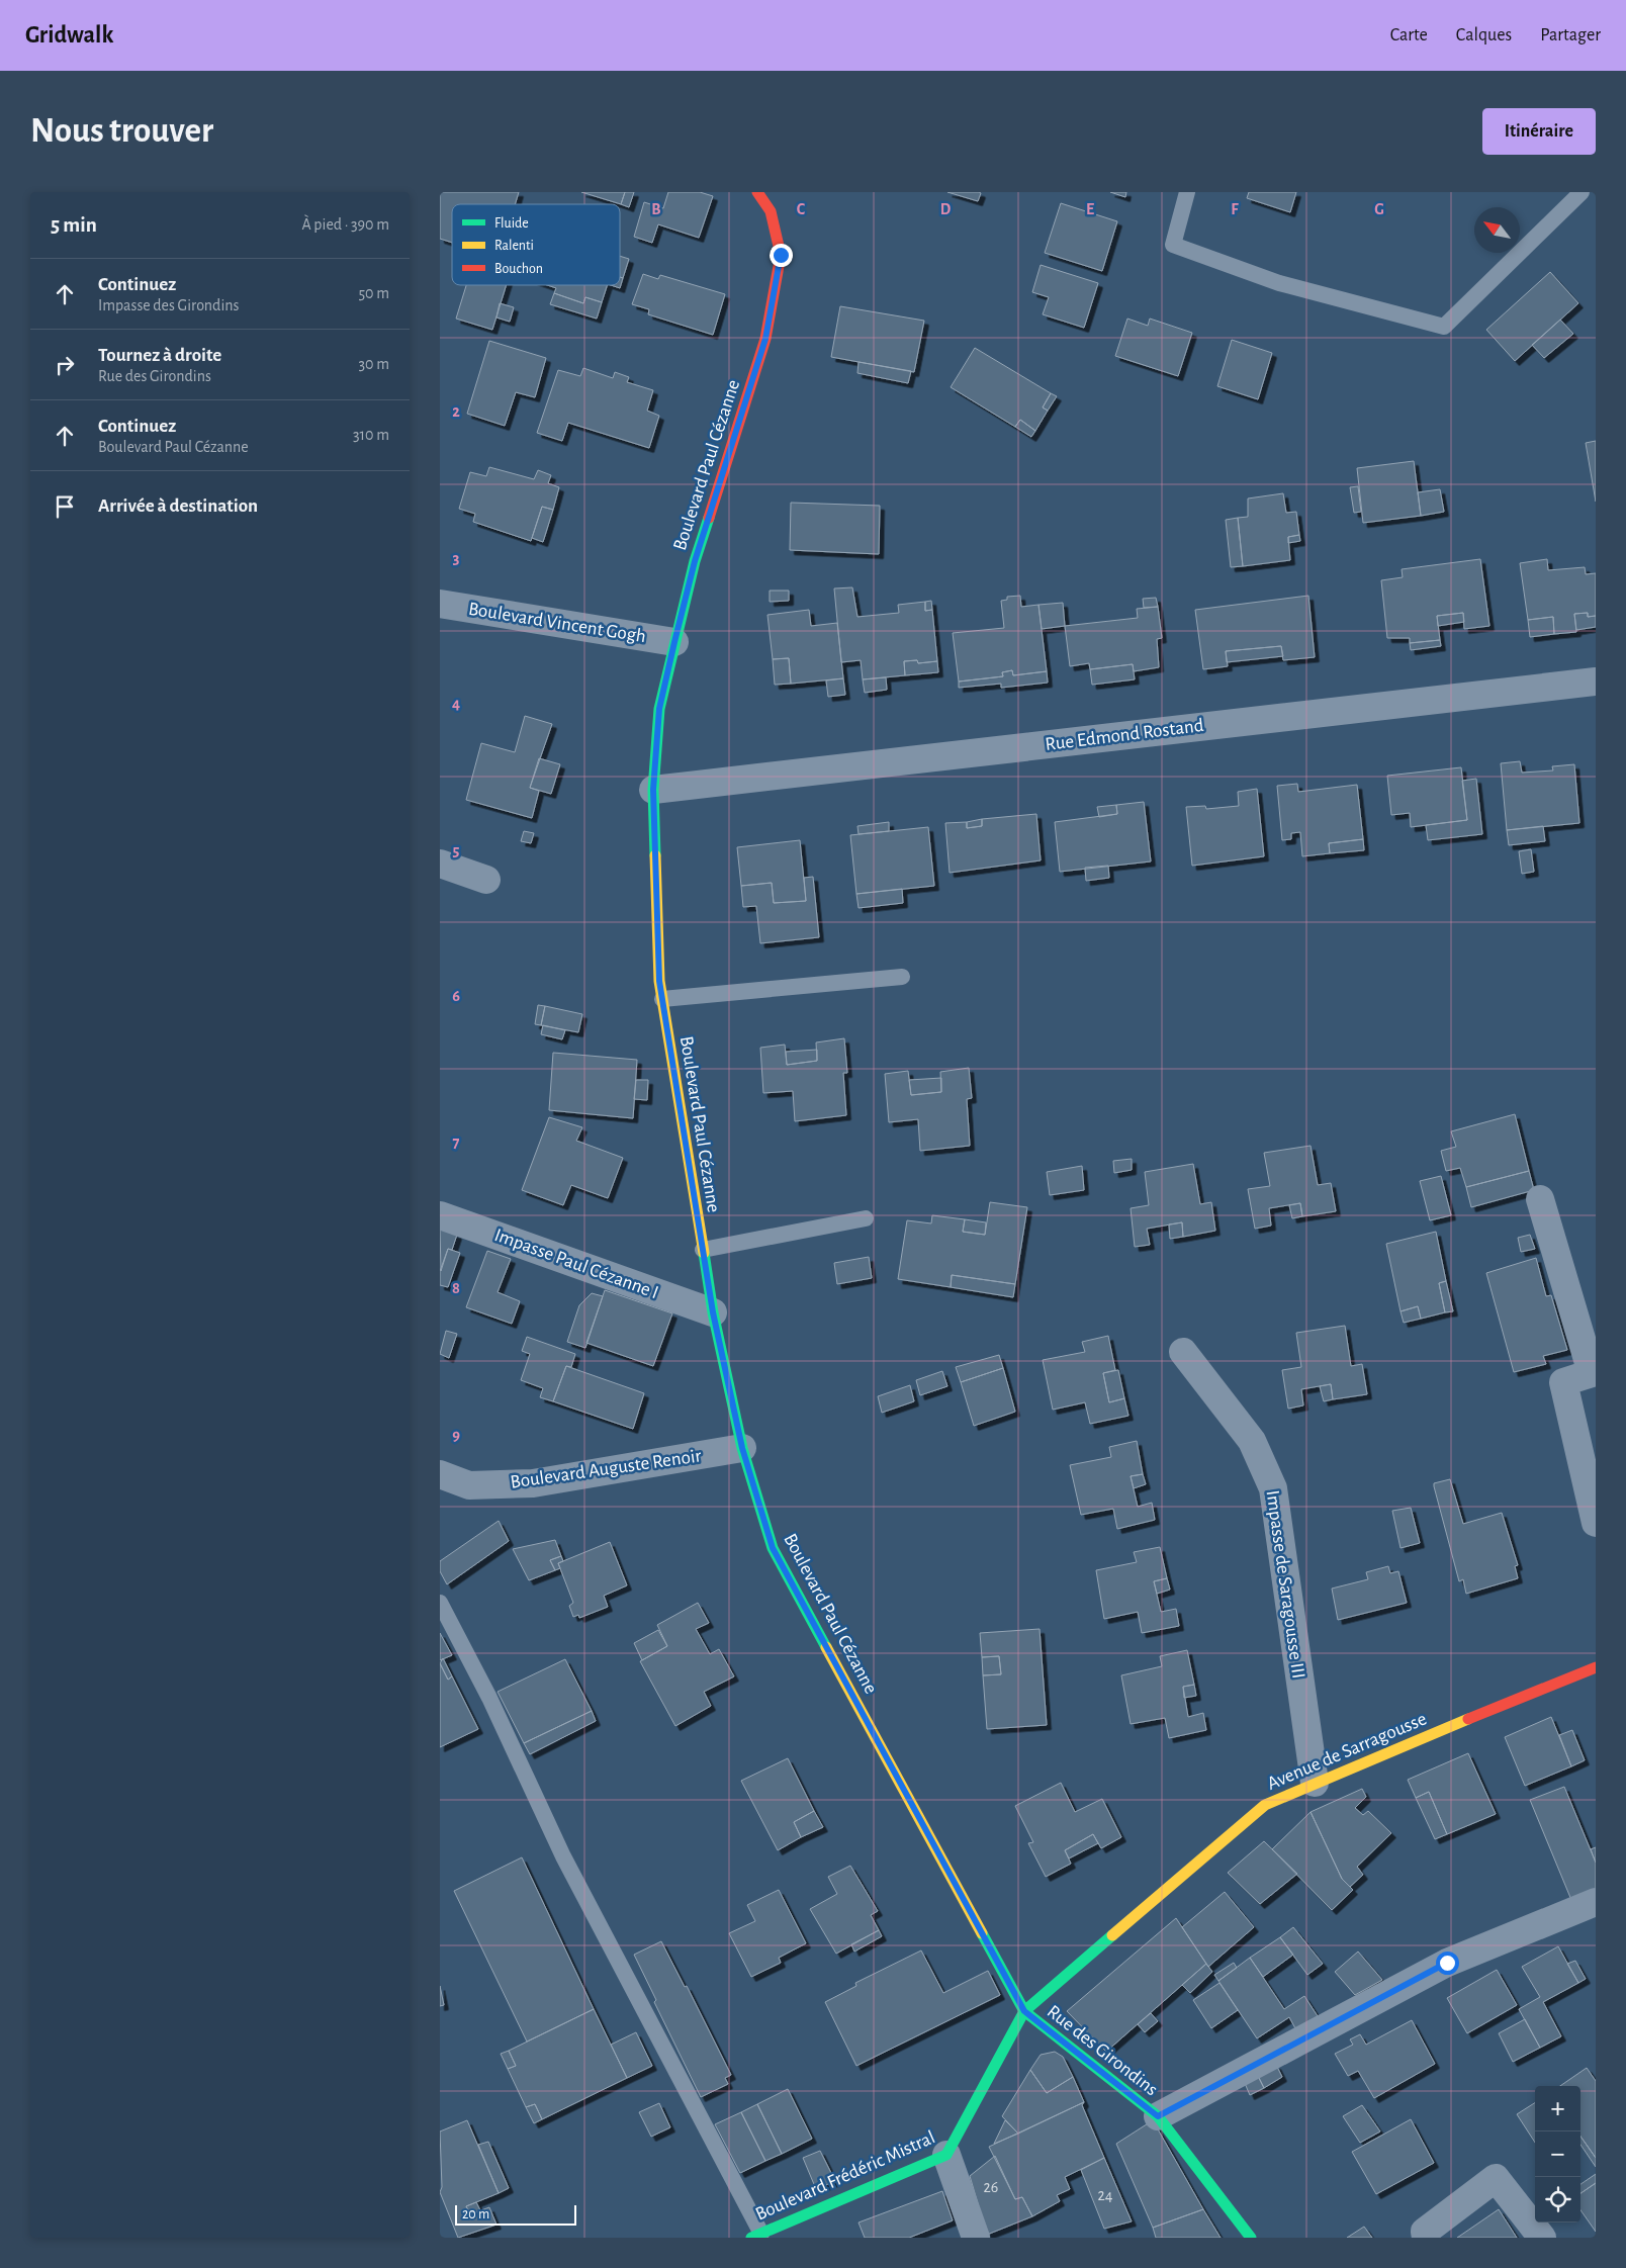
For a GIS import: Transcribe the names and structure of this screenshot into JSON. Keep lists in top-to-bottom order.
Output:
{
  "streets": {
    "street": [
      "Boulevard Paul Cézanne",
      "Boulevard Vincent Gogh",
      "Rue Edmond Rostand",
      "Impasse Paul Cézanne I",
      "Boulevard Auguste Renoir",
      "Impasse de Saragousse III",
      "Avenue de Sarragousse",
      "Rue des Girondins",
      "Boulevard Frédéric Mistral"
    ]
  },
  "crossings": [
    ["Boulevard Paul Cézanne", "Boulevard Vincent Gogh"],
    ["Boulevard Paul Cézanne", "Rue Edmond Rostand"],
    ["Boulevard Paul Cézanne", "Impasse Paul Cézanne I"],
    ["Boulevard Paul Cézanne", "Boulevard Auguste Renoir"],
    ["Boulevard Paul Cézanne", "Avenue de Sarragousse"],
    ["Boulevard Paul Cézanne", "Rue des Girondins"],
    ["Boulevard Paul Cézanne", "Boulevard Frédéric Mistral"],
    ["Impasse de Saragousse III", "Avenue de Sarragousse"],
    ["Avenue de Sarragousse", "Rue des Girondins"],
    ["Avenue de Sarragousse", "Boulevard Frédéric Mistral"],
    ["Rue des Girondins", "Boulevard Frédéric Mistral"]
  ],
  "house_numbers": ["26", "24"],
  "legend": ["Fluide", "Ralenti", "Bouchon"],
  "scale_bar": "20 m",
  "north": "top left",
  "page": {
    "header": "Gridwalk",
    "nav": ["Carte", "Calques", "Partager"],
    "buttons": "Itinéraire",
    "title": "Nous trouver",
    "heading": ["5 min", "À pied · 390 m"],
    "list": [
      ["Continuez", "Impasse des Girondins", "50 m"],
      ["Tournez à droite", "Rue des Girondins", "30 m"],
      ["Continuez", "Boulevard Paul Cézanne", "310 m"],
      "Arrivée à destination"
    ],
    "map_buttons": ["+", "−"],
    "scale": "20 m"
  },
  "grid": {
    "columns": [
      "B",
      "C",
      "D",
      "E",
      "F",
      "G"
    ],
    "rows": [
      "2",
      "3",
      "4",
      "5",
      "6",
      "7",
      "8",
      "9"
    ]
  }
}
